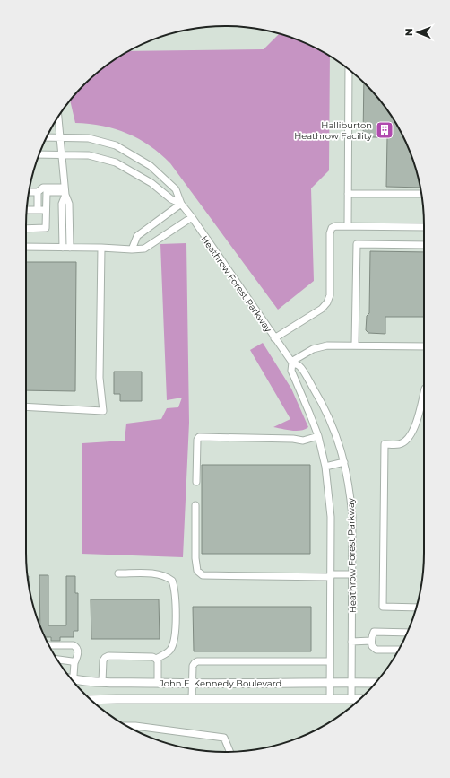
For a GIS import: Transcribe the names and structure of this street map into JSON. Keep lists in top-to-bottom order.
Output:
{
  "streets": {
    "main road": ["John F. Kennedy Boulevard"],
    "street": ["Heathrow Forest Parkway"]
  },
  "crossings": [
    ["Heathrow Forest Parkway", "John F. Kennedy Boulevard"]
  ],
  "places": {
    "building": ["Halliburton Heathrow Facility"]
  },
  "north": "left"
}
